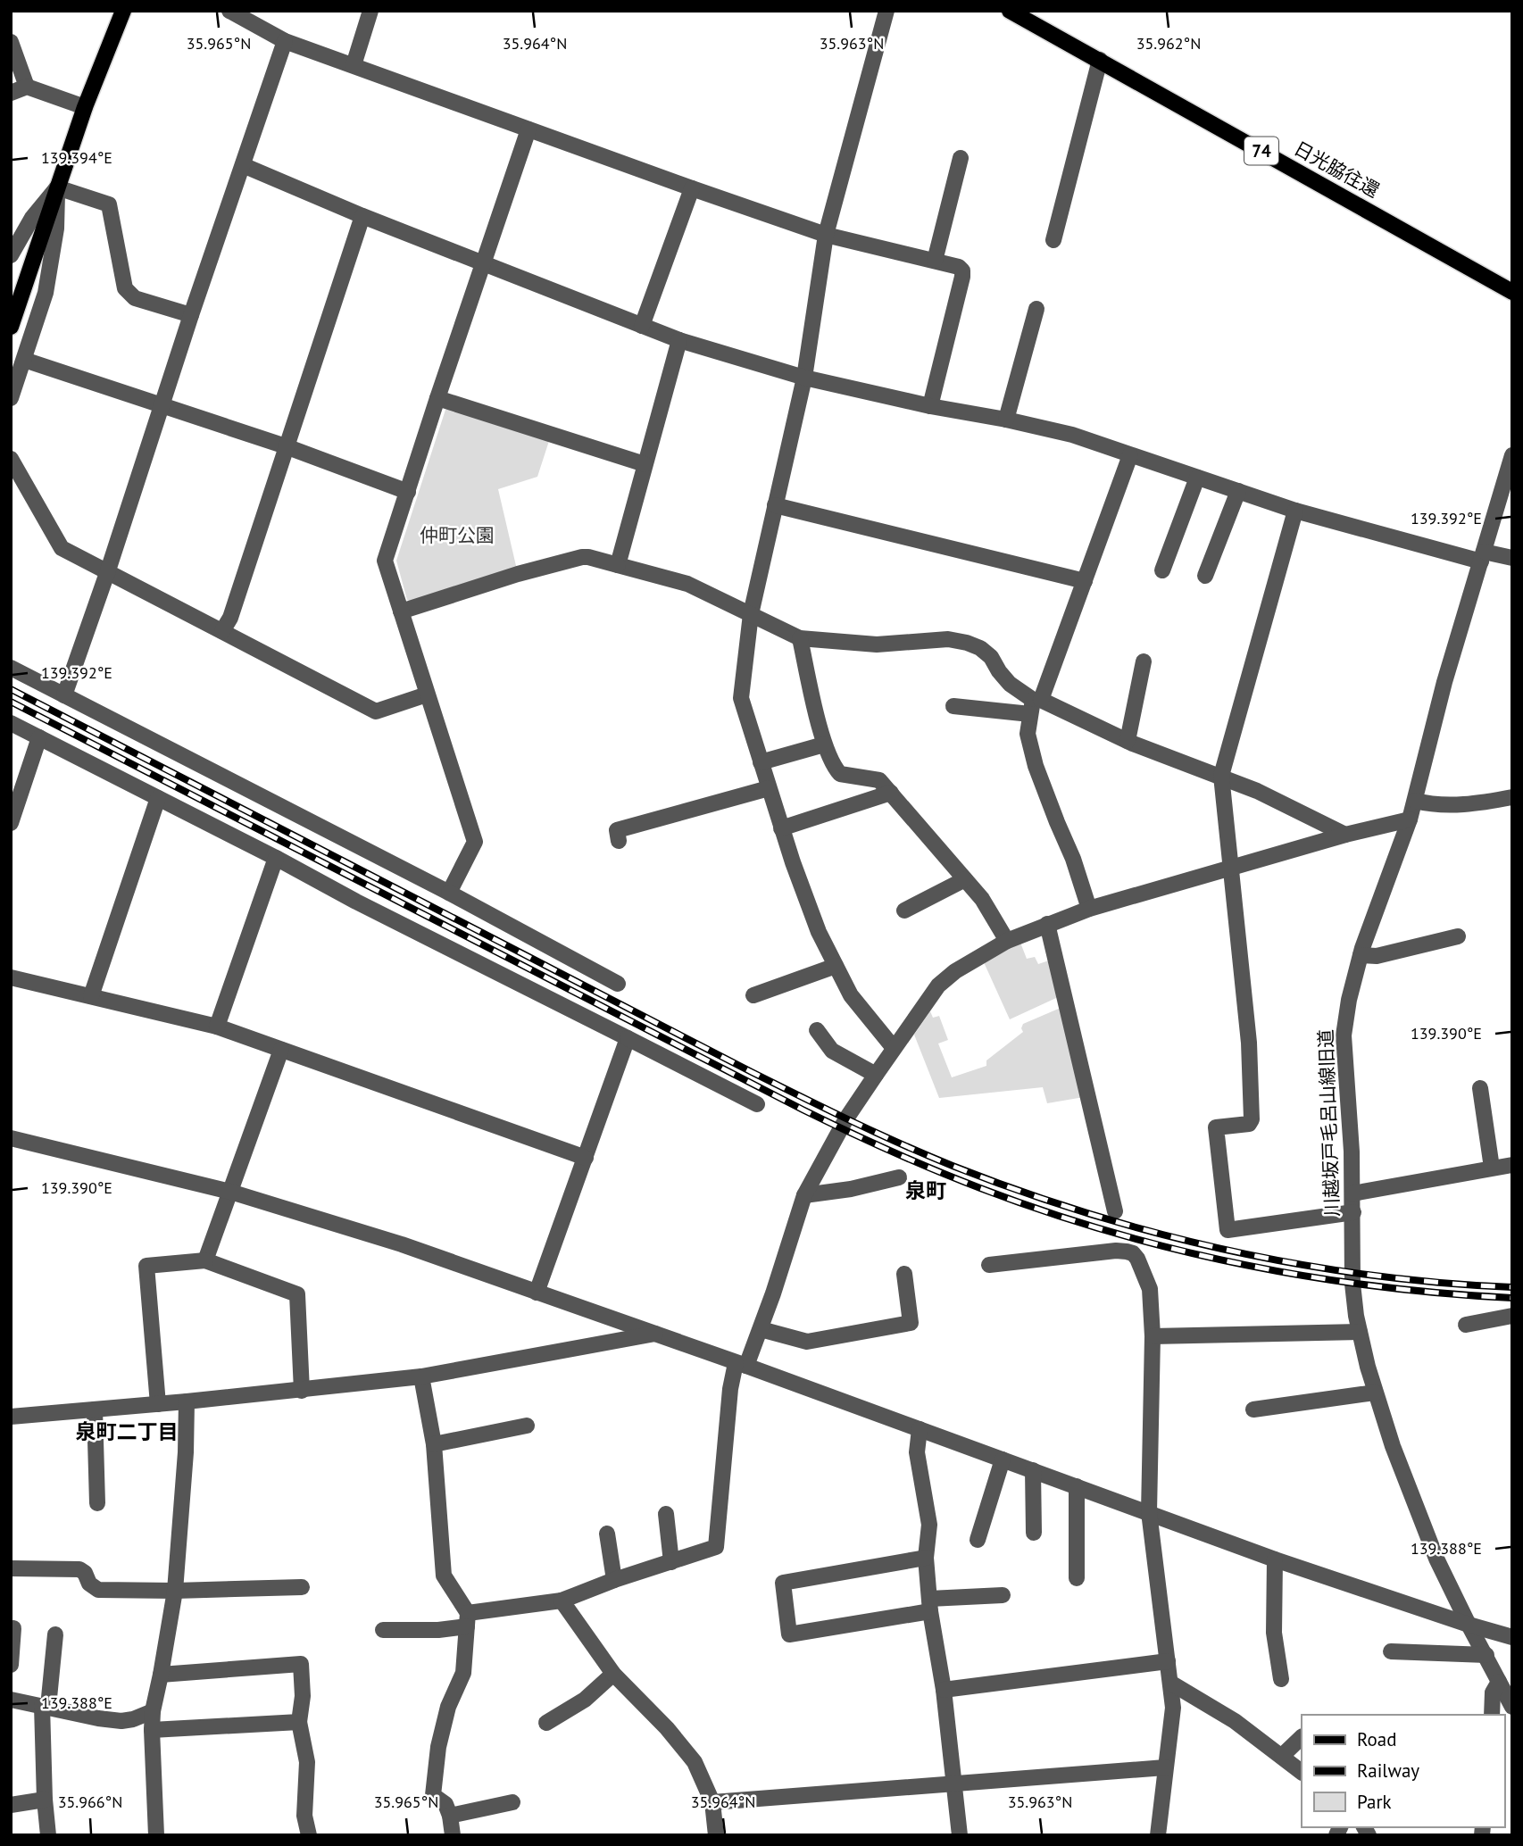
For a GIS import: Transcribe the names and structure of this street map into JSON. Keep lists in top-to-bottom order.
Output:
{
  "streets": {
    "main road": ["74", "日光脇往還"],
    "street": ["川越坂戸毛呂山線旧道"]
  },
  "districts": ["泉町", "泉町二丁目"],
  "parks": ["仲町公園"],
  "legend": ["Road", "Railway", "Park"],
  "coordinates": [
    "35.965°N",
    "35.964°N",
    "35.963°N",
    "35.962°N",
    "139.394°E",
    "139.392°E",
    "139.390°E",
    "139.388°E",
    "35.966°N"
  ]
}
